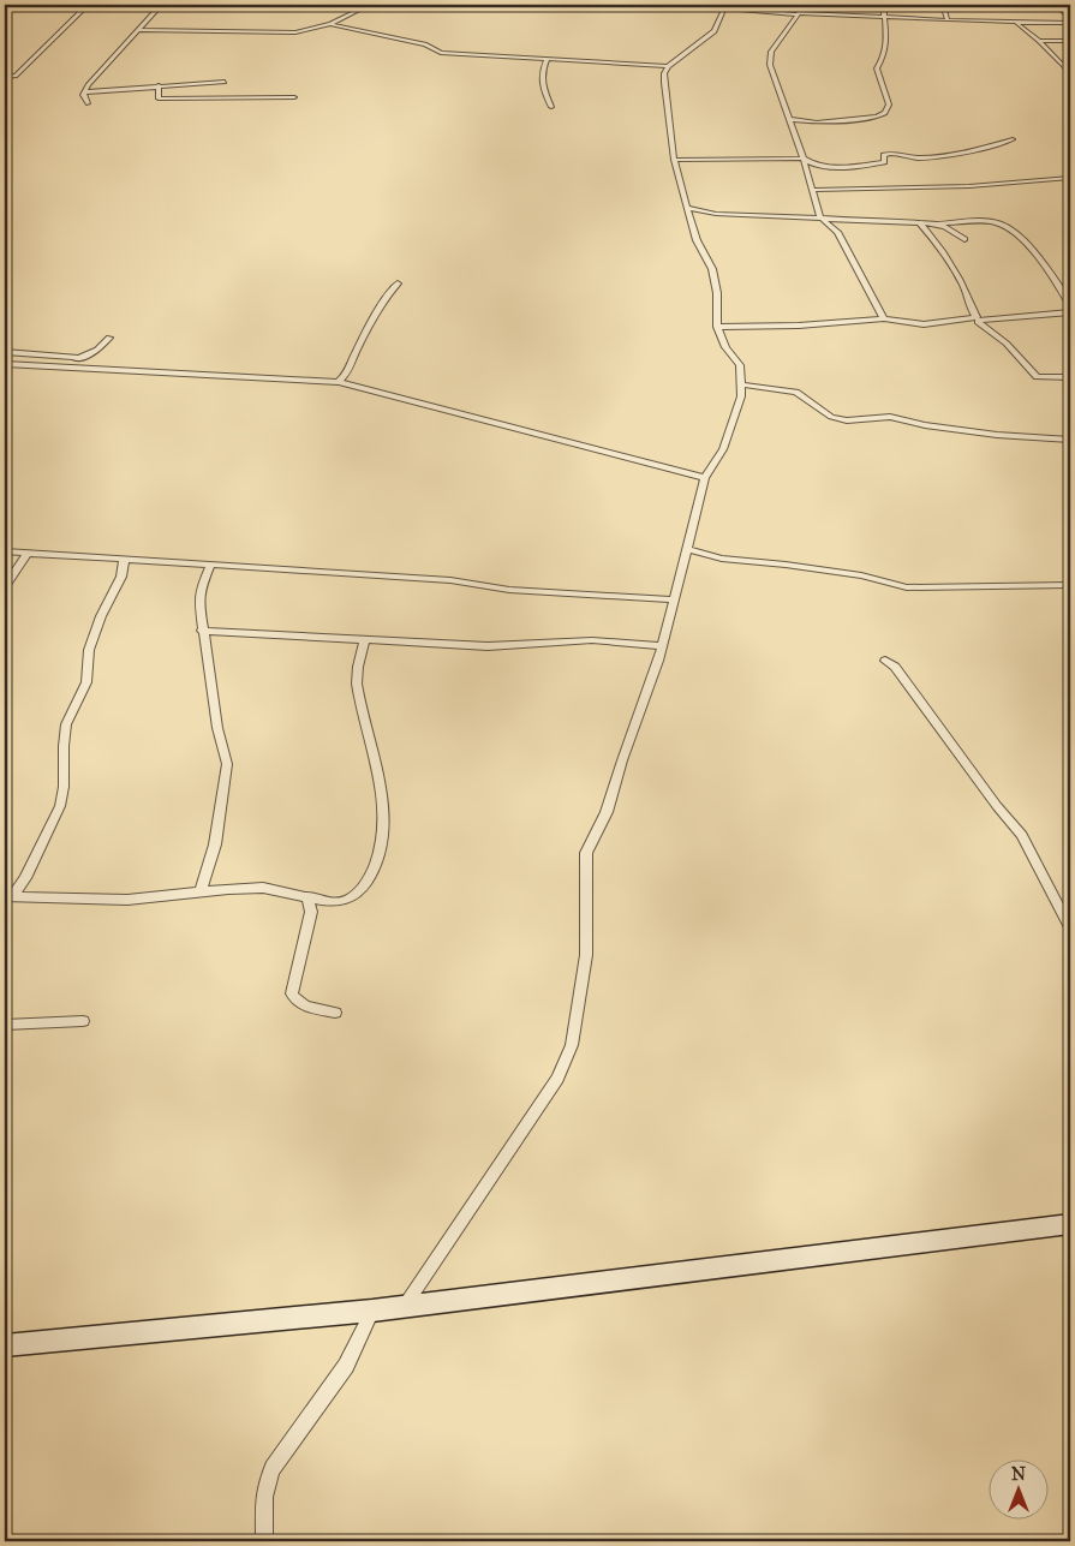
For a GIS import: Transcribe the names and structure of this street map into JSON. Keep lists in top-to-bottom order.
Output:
{
  "north": "top"
}
